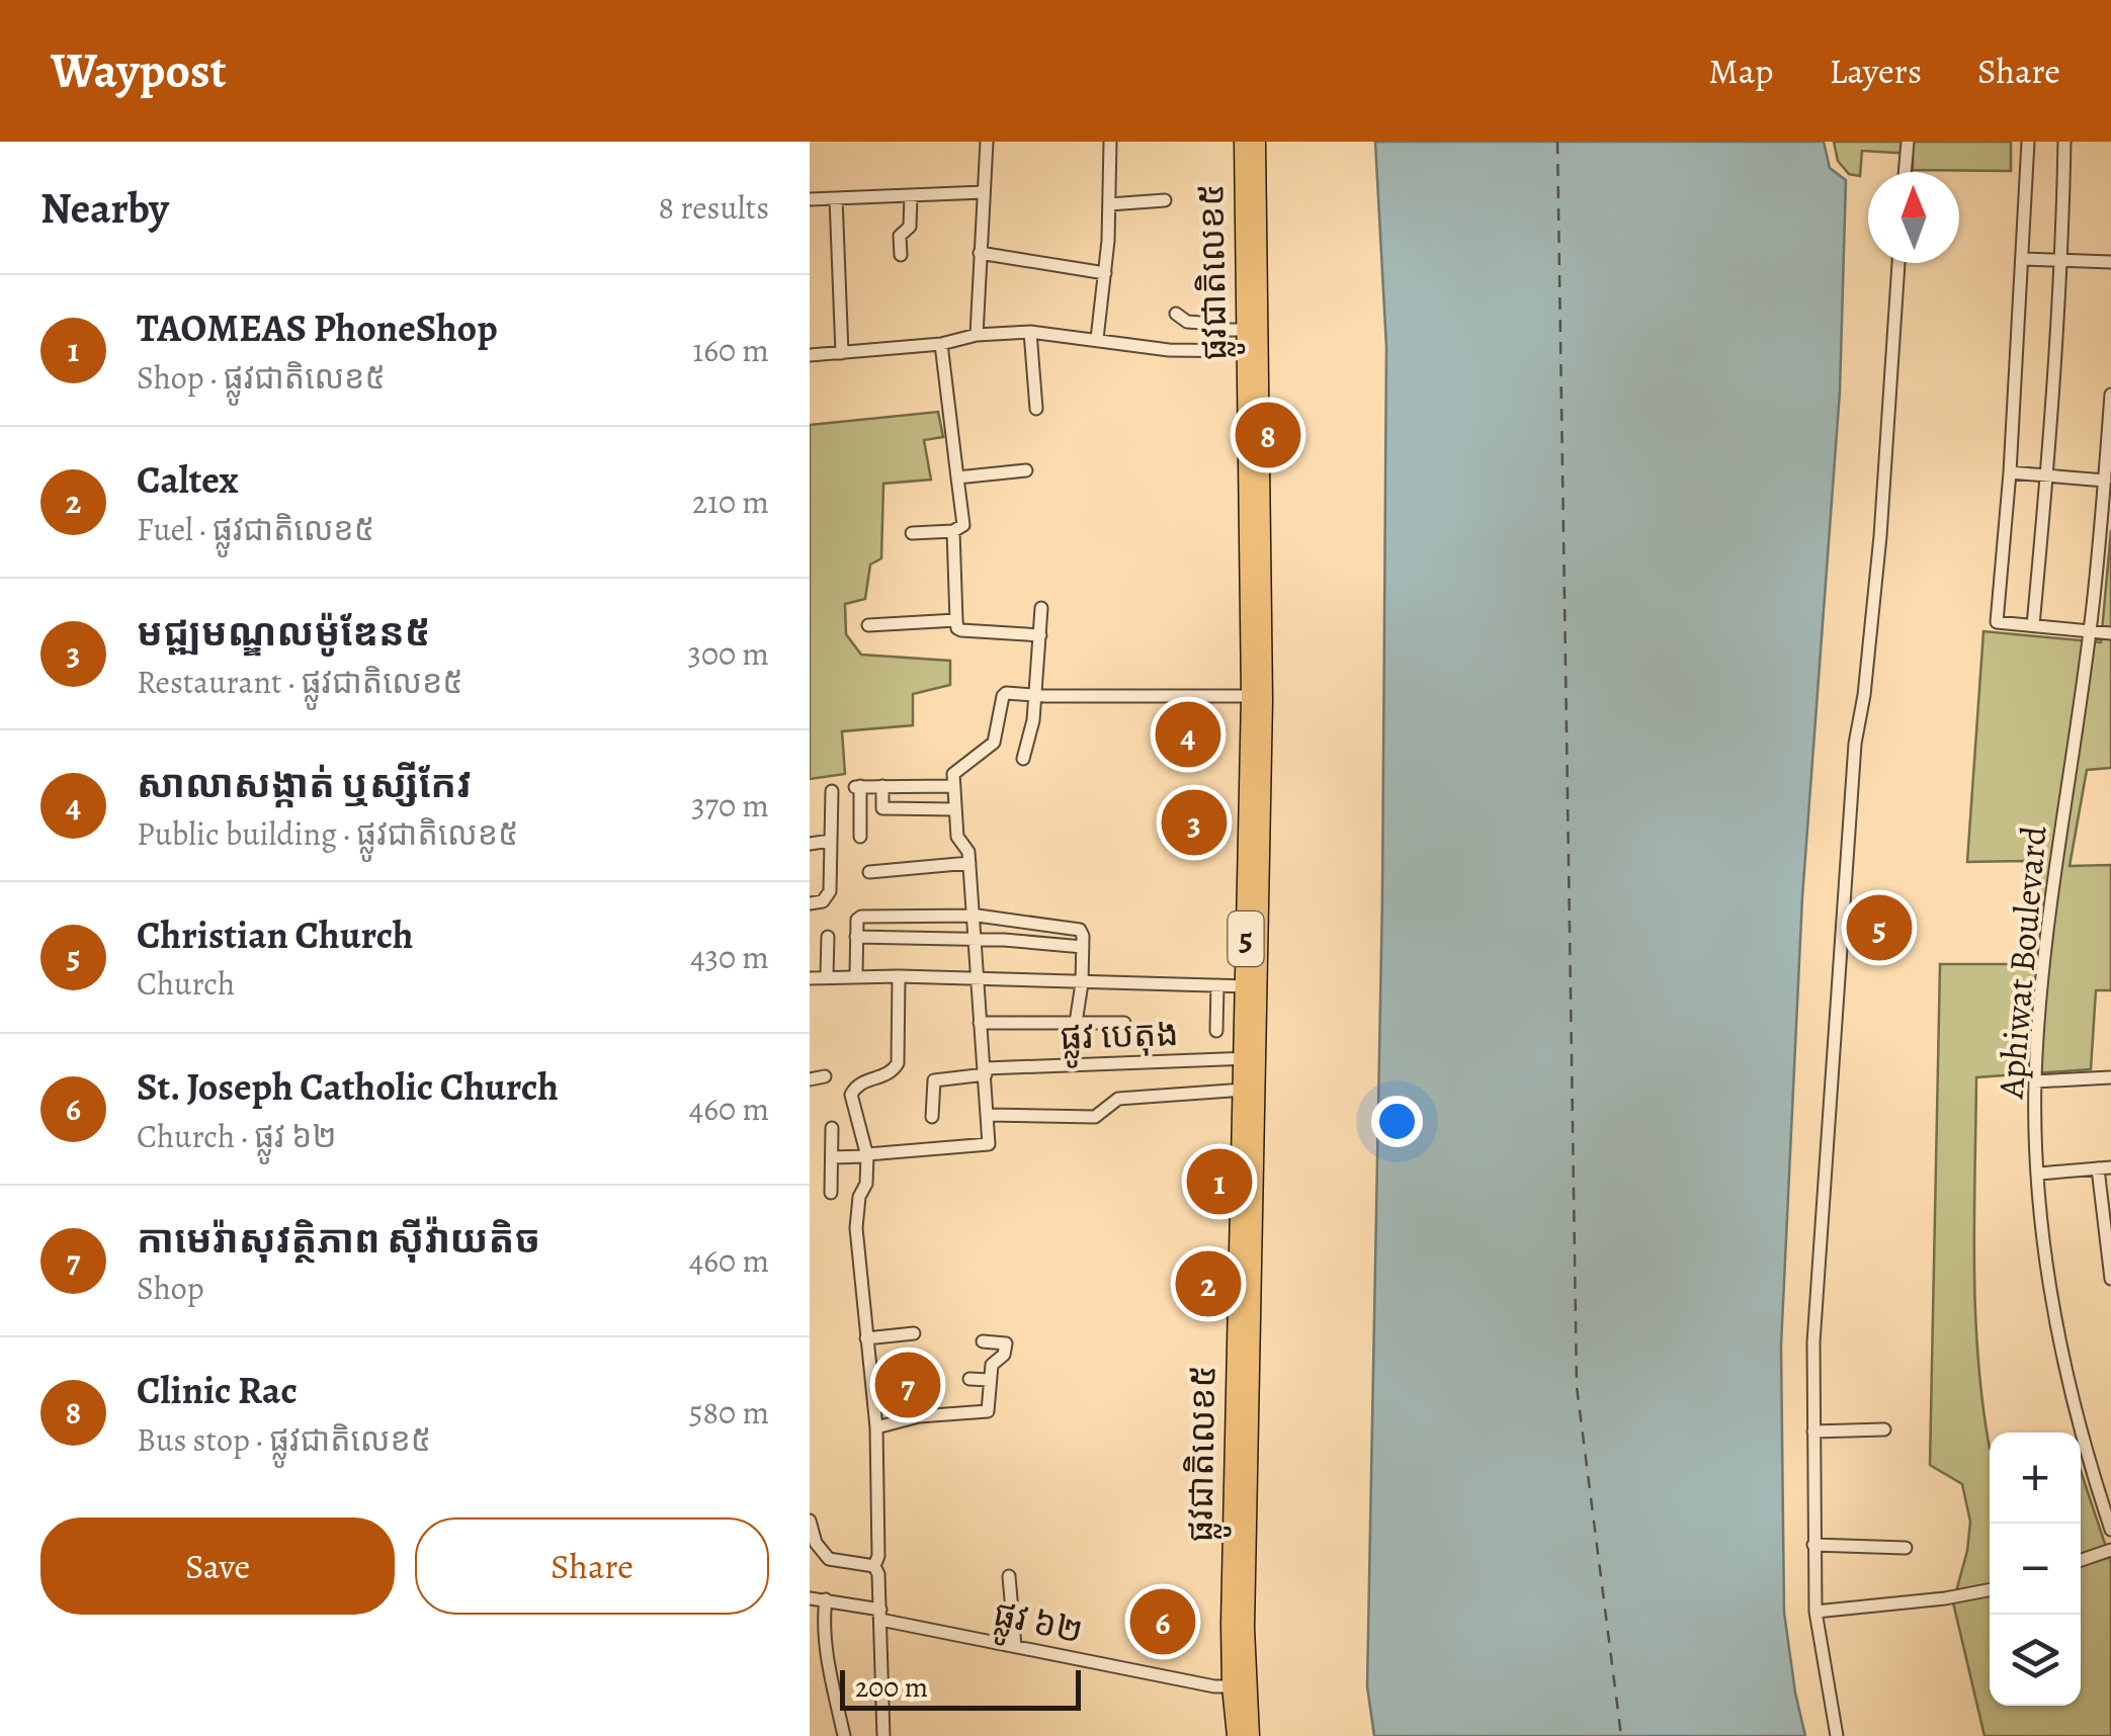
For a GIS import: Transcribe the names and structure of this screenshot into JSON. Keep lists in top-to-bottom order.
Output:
{
  "streets": {
    "highway": ["ផ្លូវជាតិលេខ៥", "5"],
    "street": ["Aphiwat Boulevard", "ផ្លូវ បេតុង", "ផ្លូវ ៦២"]
  },
  "crossings": [
    ["ផ្លូវជាតិលេខ៥", "ផ្លូវ បេតុង"],
    ["ផ្លូវជាតិលេខ៥", "ផ្លូវ ៦២"]
  ],
  "scale_bar": "200 m",
  "north": "top",
  "page": {
    "header": "Waypost",
    "nav": ["Map", "Layers", "Share"],
    "heading": ["Nearby", "8 results"],
    "list": [
      {
        "mark": "1",
        "name": "TAOMEAS PhoneShop",
        "note": "Shop · ផ្លូវជាតិលេខ៥",
        "value": "160 m"
      },
      {
        "mark": "2",
        "name": "Caltex",
        "note": "Fuel · ផ្លូវជាតិលេខ៥",
        "value": "210 m"
      },
      {
        "mark": "3",
        "name": "មជ្ឍមណ្ឌលម៉ូឌែន៥",
        "note": "Restaurant · ផ្លូវជាតិលេខ៥",
        "value": "300 m"
      },
      {
        "mark": "4",
        "name": "សាលាសង្កាត់ ឬស្សីកែវ",
        "note": "Public building · ផ្លូវជាតិលេខ៥",
        "value": "370 m"
      },
      {
        "mark": "5",
        "name": "Christian Church",
        "note": "Church",
        "value": "430 m"
      },
      {
        "mark": "6",
        "name": "St. Joseph Catholic Church",
        "note": "Church · ផ្លូវ ៦២",
        "value": "460 m"
      },
      {
        "mark": "7",
        "name": "កាមេរ៉ាសុវត្ថិភាព ស៊ីវ៉ាយតិច",
        "note": "Shop",
        "value": "460 m"
      },
      {
        "mark": "8",
        "name": "Clinic Rac",
        "note": "Bus stop · ផ្លូវជាតិលេខ៥",
        "value": "580 m"
      }
    ],
    "pins": [
      "8",
      "4",
      "3",
      "5",
      "1",
      "2",
      "7",
      "6"
    ],
    "map_buttons": ["+", "−"],
    "buttons": ["Save", "Share"],
    "scale": "200 m"
  }
}
